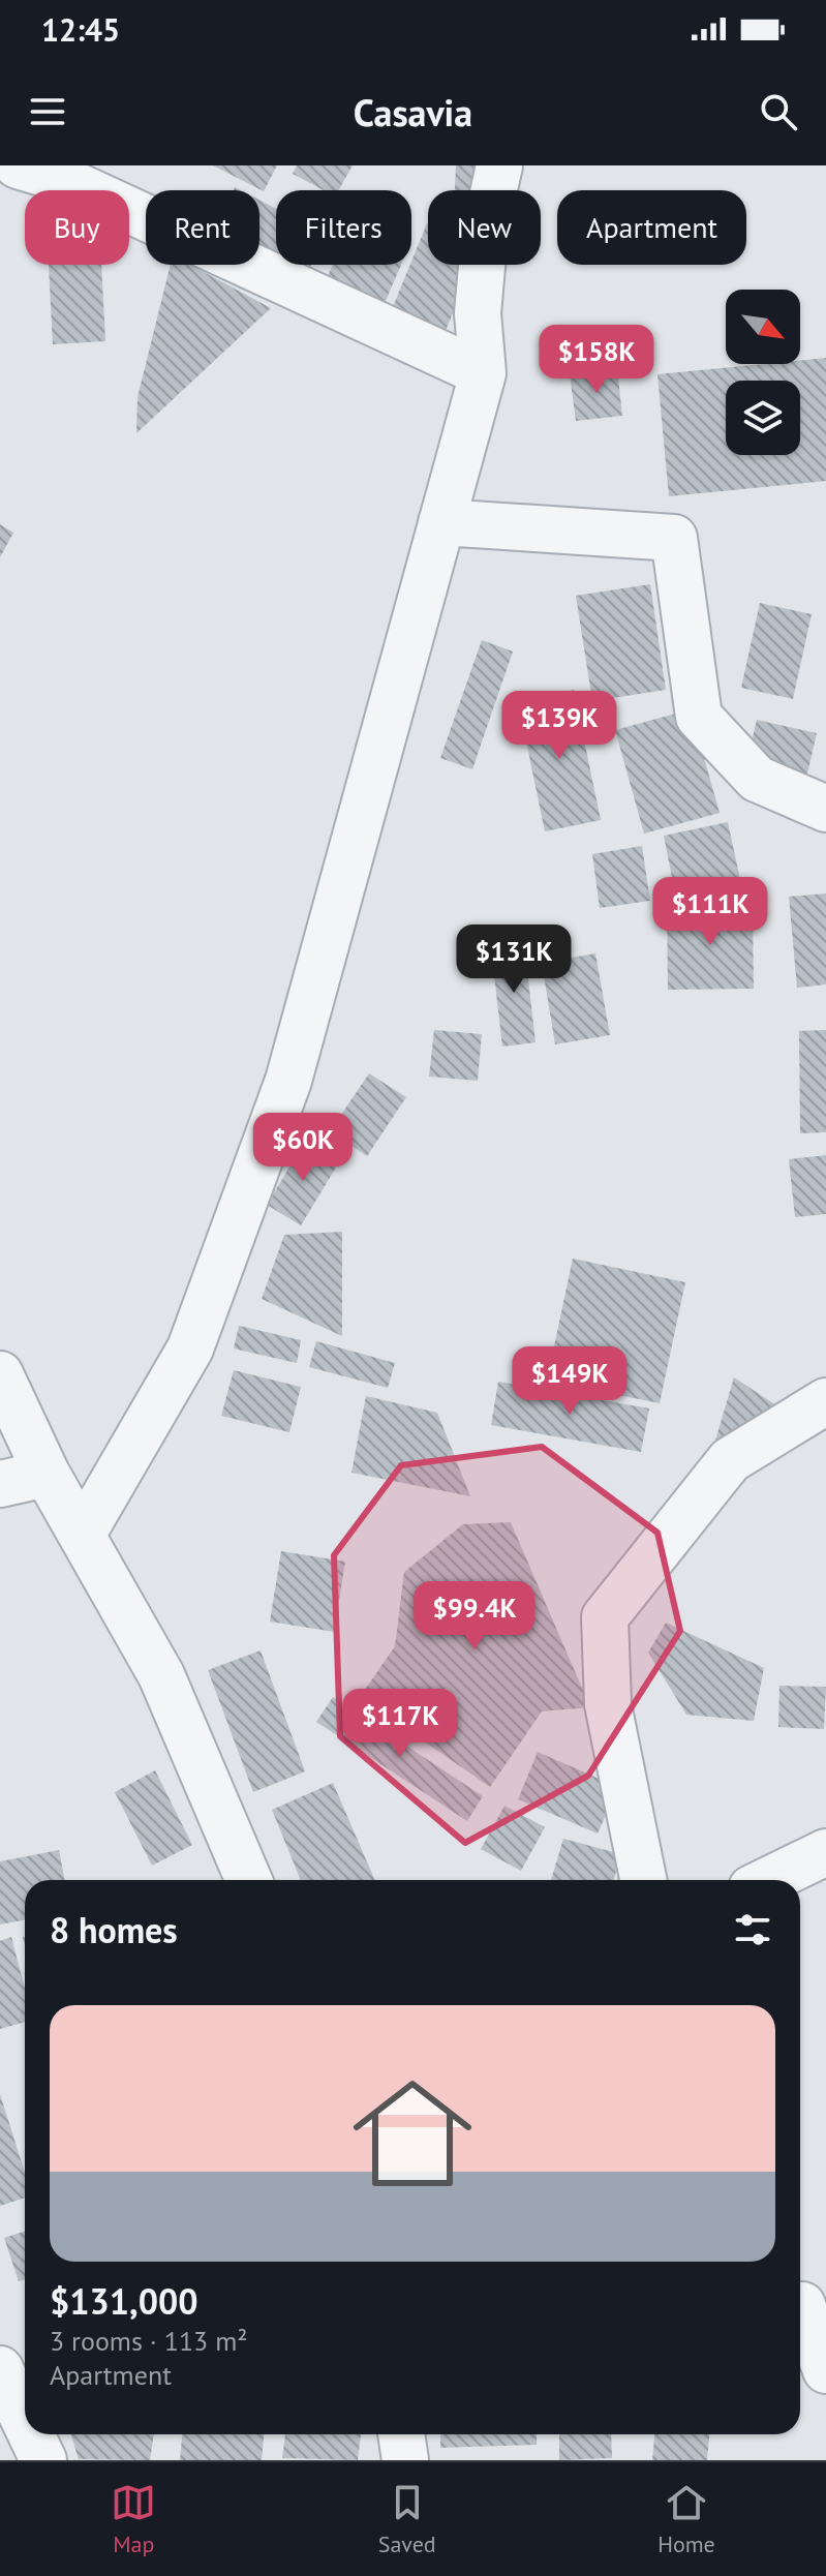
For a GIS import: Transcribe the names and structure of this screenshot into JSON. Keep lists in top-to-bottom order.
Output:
{
  "north": "bottom right",
  "page": {
    "status": "12:45",
    "header": "Casavia",
    "chip": [
      "Buy",
      "Rent",
      "Filters",
      "New",
      "Apartment"
    ],
    "price": [
      "$158K",
      "$139K",
      "$111K",
      "$131K",
      "$60K",
      "$149K",
      "$99.4K",
      "$117K"
    ],
    "heading": "8 homes",
    "list": [
      {
        "name": "$131,000",
        "note": "3 rooms · 113 m² · Apartment"
      }
    ],
    "tabs": ["Map", "Saved", "Home"]
  }
}
